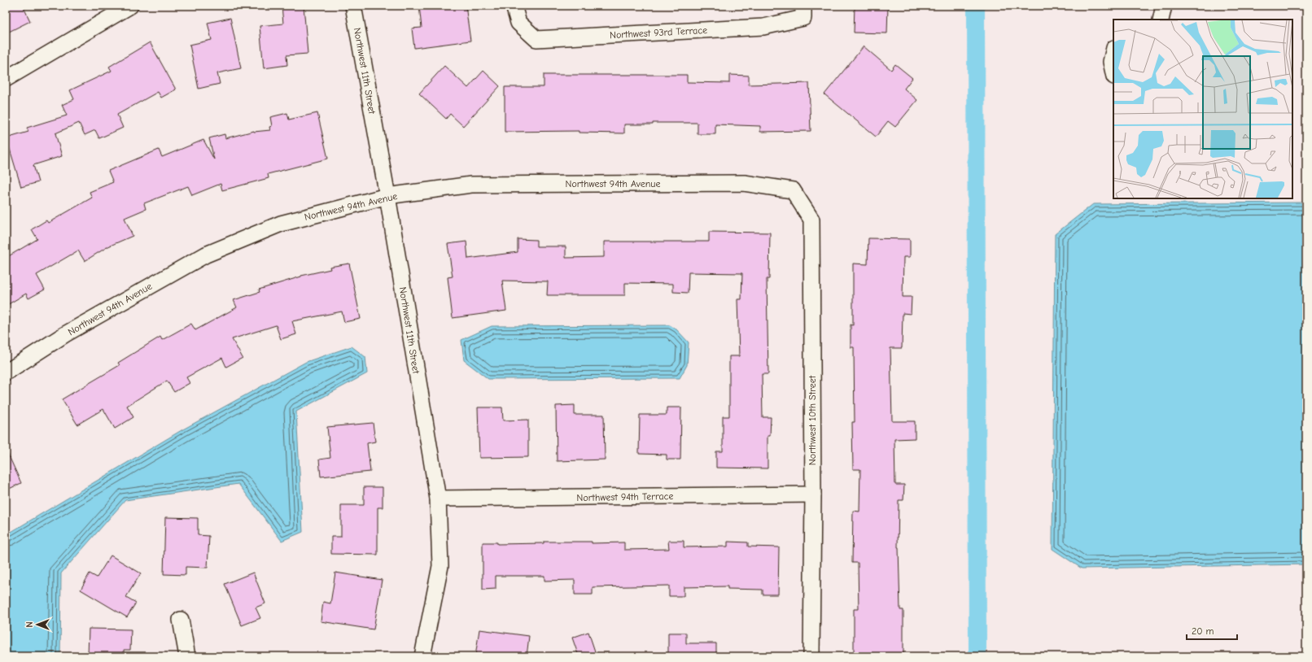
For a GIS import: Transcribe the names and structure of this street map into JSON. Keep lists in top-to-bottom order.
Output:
{
  "streets": {
    "street": [
      "Northwest 93rd Terrace",
      "Northwest 11th Street",
      "Northwest 94th Avenue",
      "Northwest 10th Street",
      "Northwest 94th Terrace"
    ]
  },
  "crossings": [
    ["Northwest 11th Street", "Northwest 94th Avenue"],
    ["Northwest 11th Street", "Northwest 94th Terrace"],
    ["Northwest 94th Avenue", "Northwest 10th Street"],
    ["Northwest 10th Street", "Northwest 94th Terrace"]
  ],
  "scale_bar": "20 m",
  "north": "left"
}
